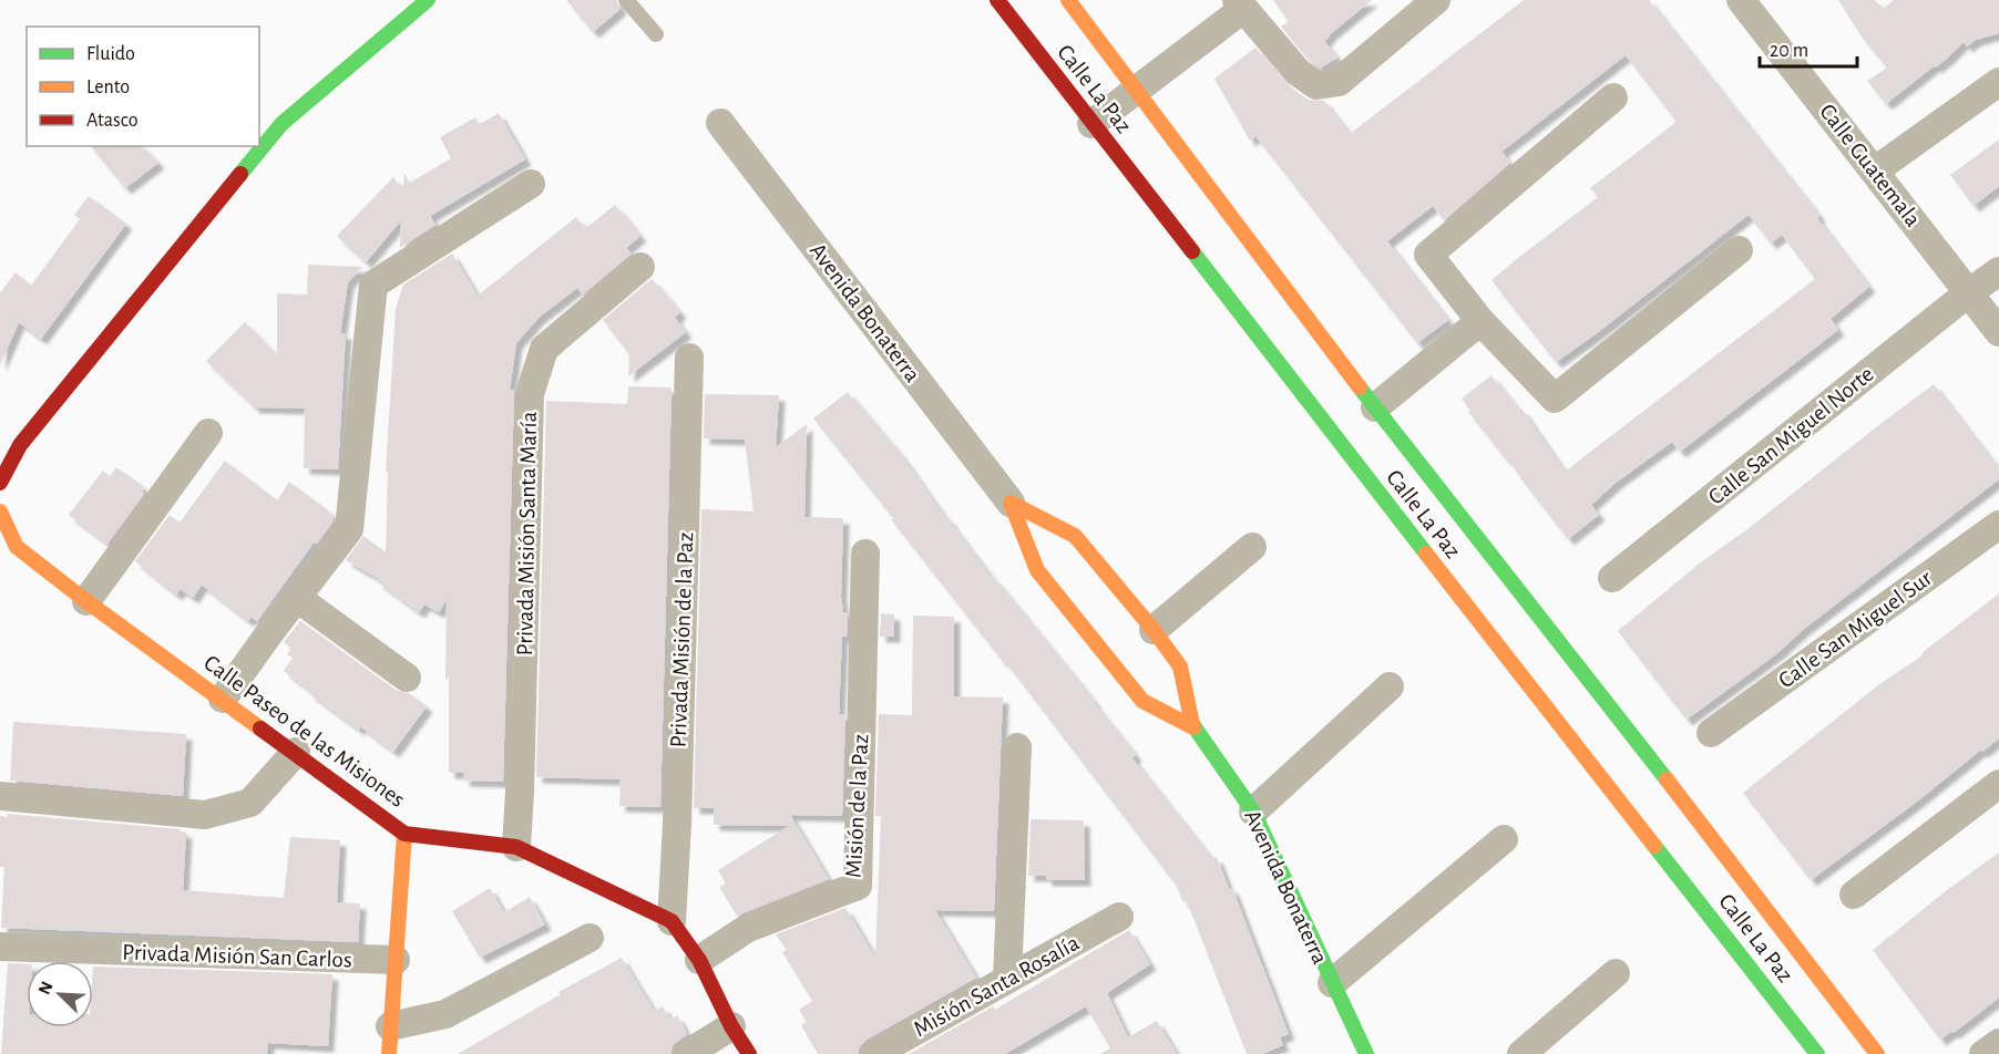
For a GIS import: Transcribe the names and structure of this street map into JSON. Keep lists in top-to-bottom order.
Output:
{
  "streets": {
    "street": [
      "Calle La Paz",
      "Calle Guatemala",
      "Avenida Bonaterra",
      "Calle San Miguel Norte",
      "Privada Misión Santa María",
      "Calle San Miguel Sur",
      "Privada Misión de la Paz",
      "Calle Paseo de las Misiones",
      "Misión de la Paz",
      "Privada Misión San Carlos",
      "Misión Santa Rosalía"
    ]
  },
  "crossings": [
    ["Calle Guatemala", "Calle San Miguel Norte"],
    ["Privada Misión Santa María", "Calle Paseo de las Misiones"],
    ["Privada Misión de la Paz", "Calle Paseo de las Misiones"],
    ["Calle Paseo de las Misiones", "Misión de la Paz"]
  ],
  "legend": ["Fluido", "Lento", "Atasco"],
  "scale_bar": "20 m",
  "north": "top left"
}
